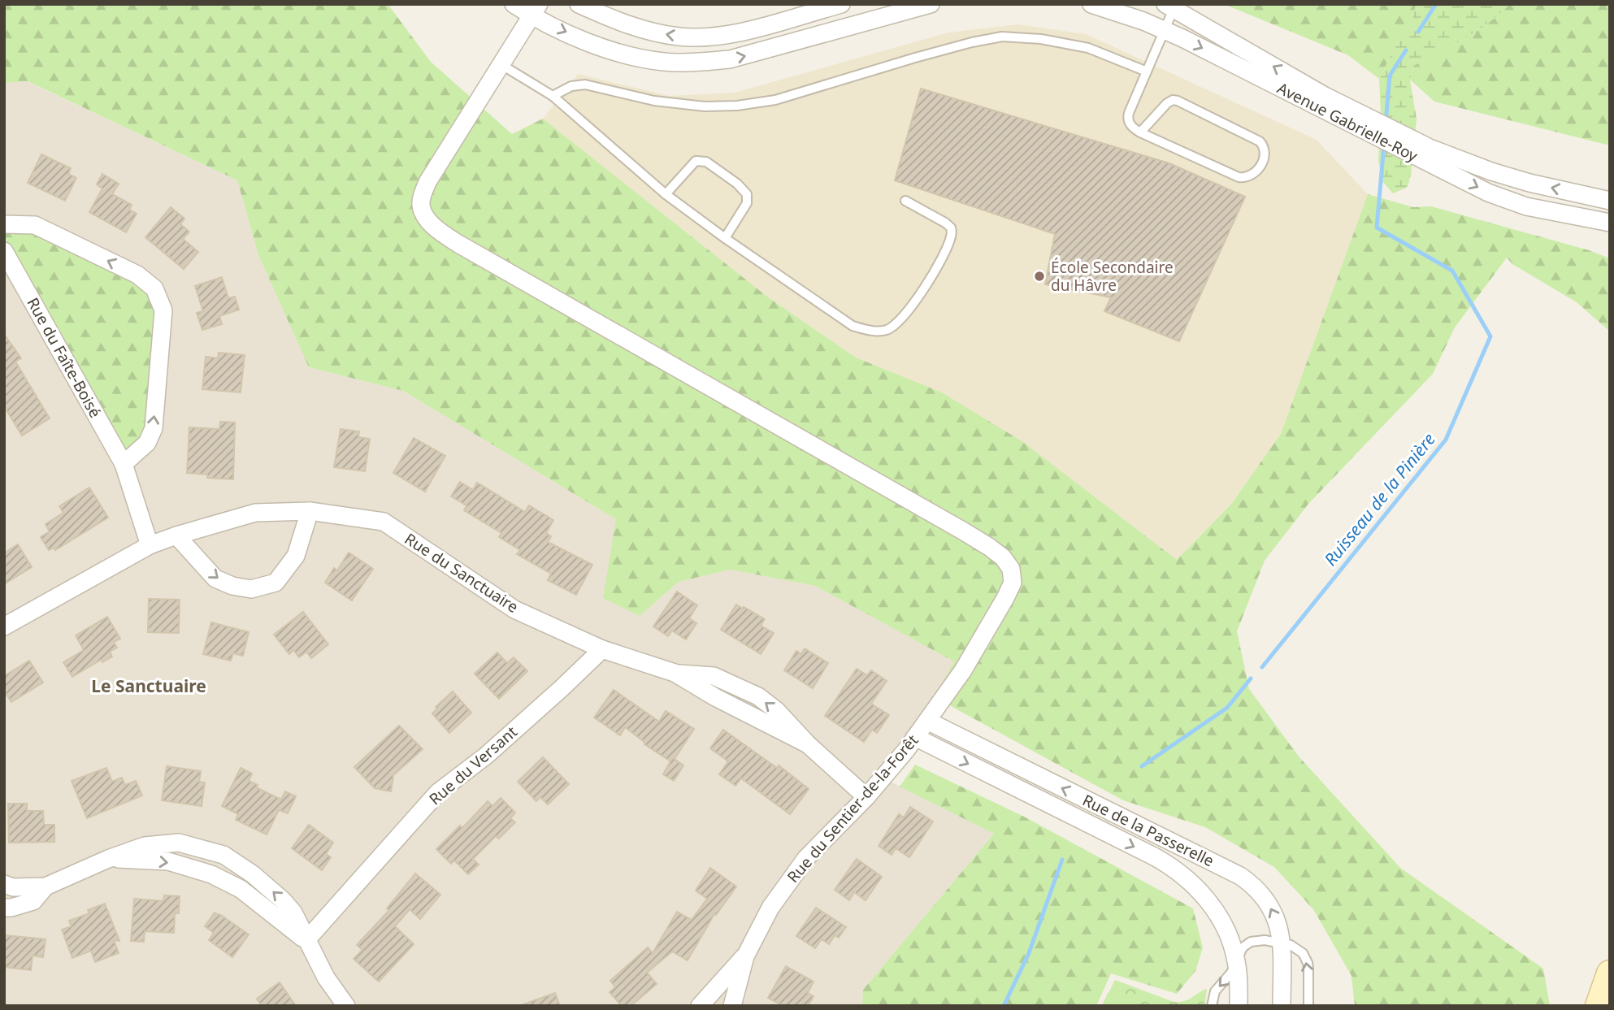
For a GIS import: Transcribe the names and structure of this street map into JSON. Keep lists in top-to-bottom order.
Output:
{
  "streets": {
    "street": [
      "Avenue Gabrielle-Roy",
      "Rue du Faîte-Boisé",
      "Rue du Sanctuaire",
      "Rue du Versant",
      "Rue du Sentier-de-la-Forêt",
      "Rue de la Passerelle"
    ]
  },
  "crossings": [
    ["Rue du Faîte-Boisé", "Rue du Sanctuaire"],
    ["Rue du Sanctuaire", "Rue du Versant"],
    ["Rue du Sanctuaire", "Rue du Sentier-de-la-Forêt"],
    ["Rue du Sentier-de-la-Forêt", "Rue de la Passerelle"]
  ],
  "districts": ["Le Sanctuaire"],
  "water": ["Ruisseau de la Pinière"],
  "places": ["École Secondaire du Hâvre"]
}
